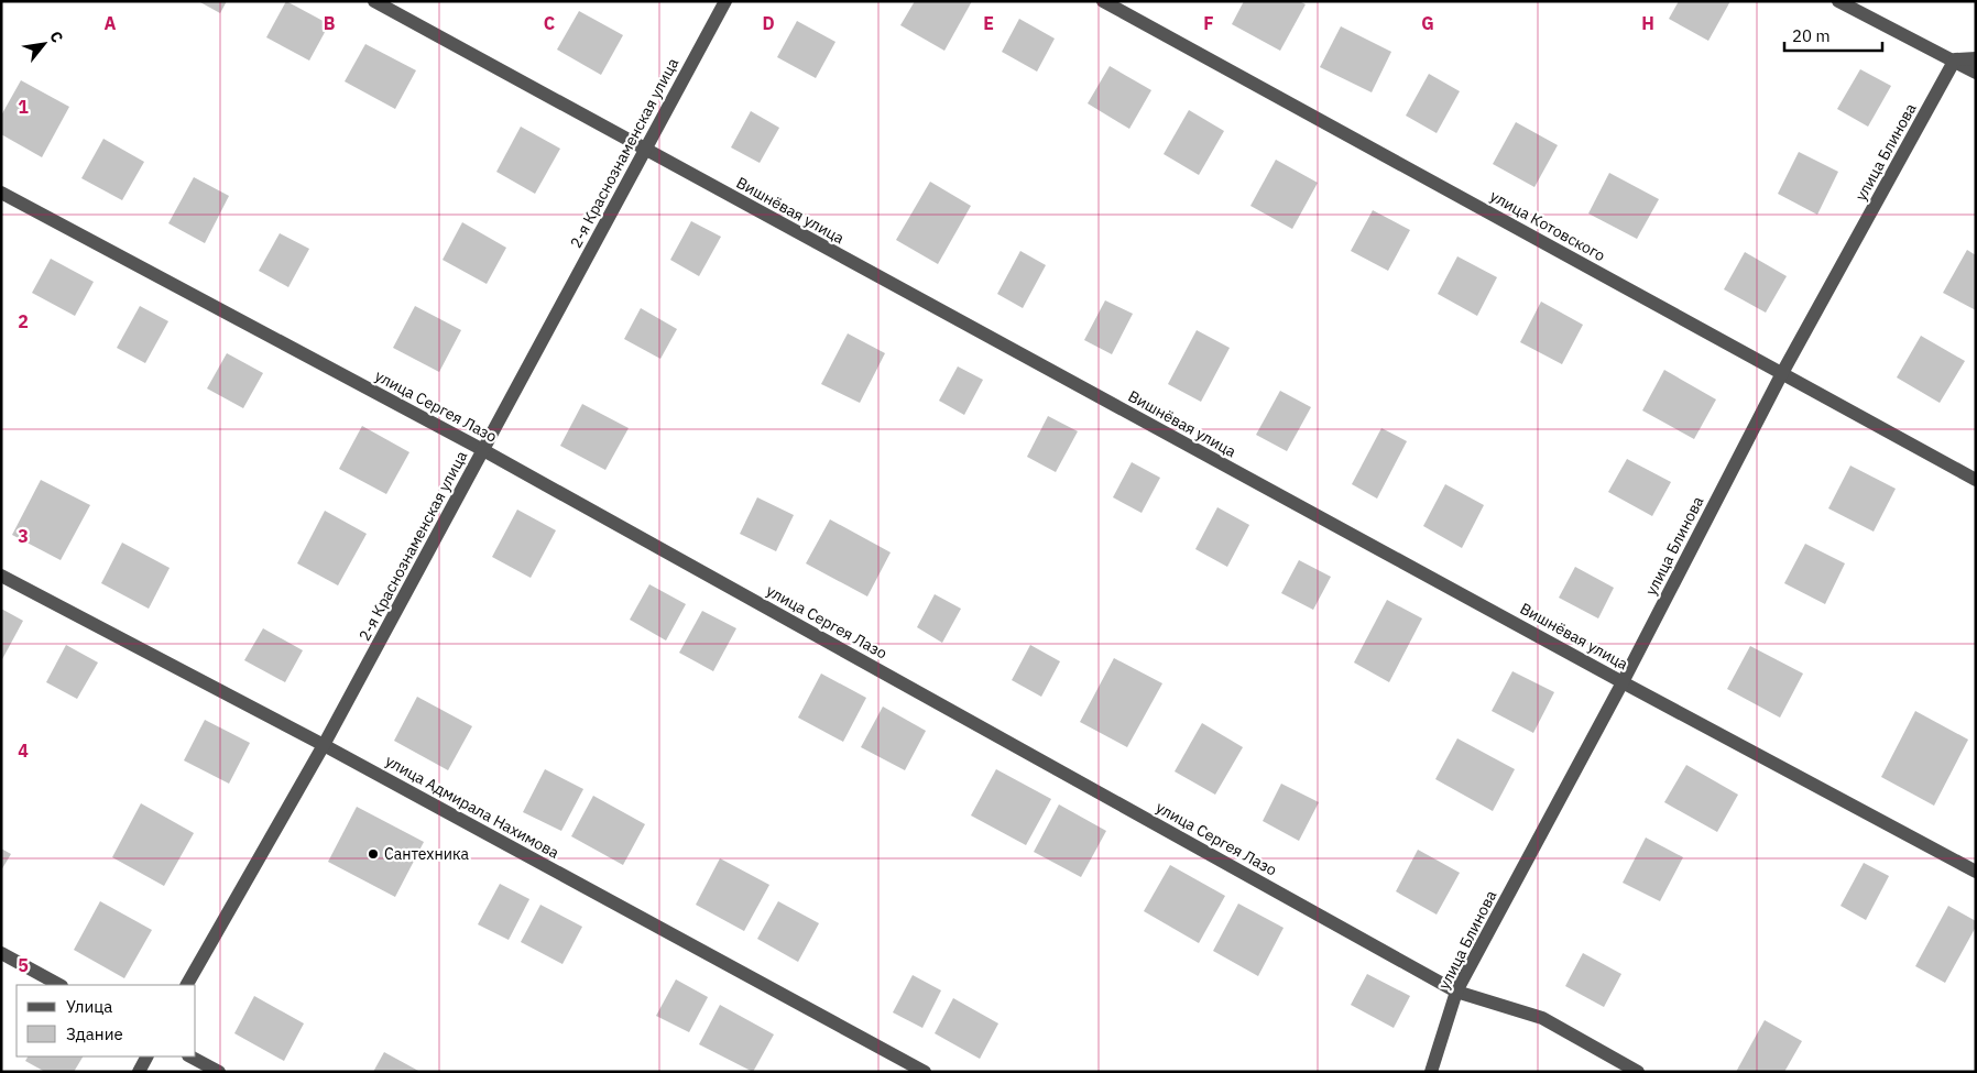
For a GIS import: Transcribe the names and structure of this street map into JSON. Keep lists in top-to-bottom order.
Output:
{
  "streets": {
    "street": [
      "улица Блинова",
      "2-я Краснознаменская улица",
      "Вишнёвая улица",
      "улица Котовского",
      "улица Сергея Лазо",
      "улица Адмирала Нахимова"
    ]
  },
  "crossings": [
    ["улица Блинова", "Вишнёвая улица"],
    ["улица Блинова", "улица Котовского"],
    ["улица Блинова", "улица Сергея Лазо"],
    ["2-я Краснознаменская улица", "Вишнёвая улица"],
    ["2-я Краснознаменская улица", "улица Сергея Лазо"],
    ["2-я Краснознаменская улица", "улица Адмирала Нахимова"]
  ],
  "places": ["Сантехника"],
  "legend": ["Улица", "Здание"],
  "scale_bar": "20 m",
  "north": "top right",
  "grid": {
    "columns": [
      "A",
      "B",
      "C",
      "D",
      "E",
      "F",
      "G",
      "H"
    ],
    "rows": [
      "1",
      "2",
      "3",
      "4",
      "5"
    ]
  }
}
